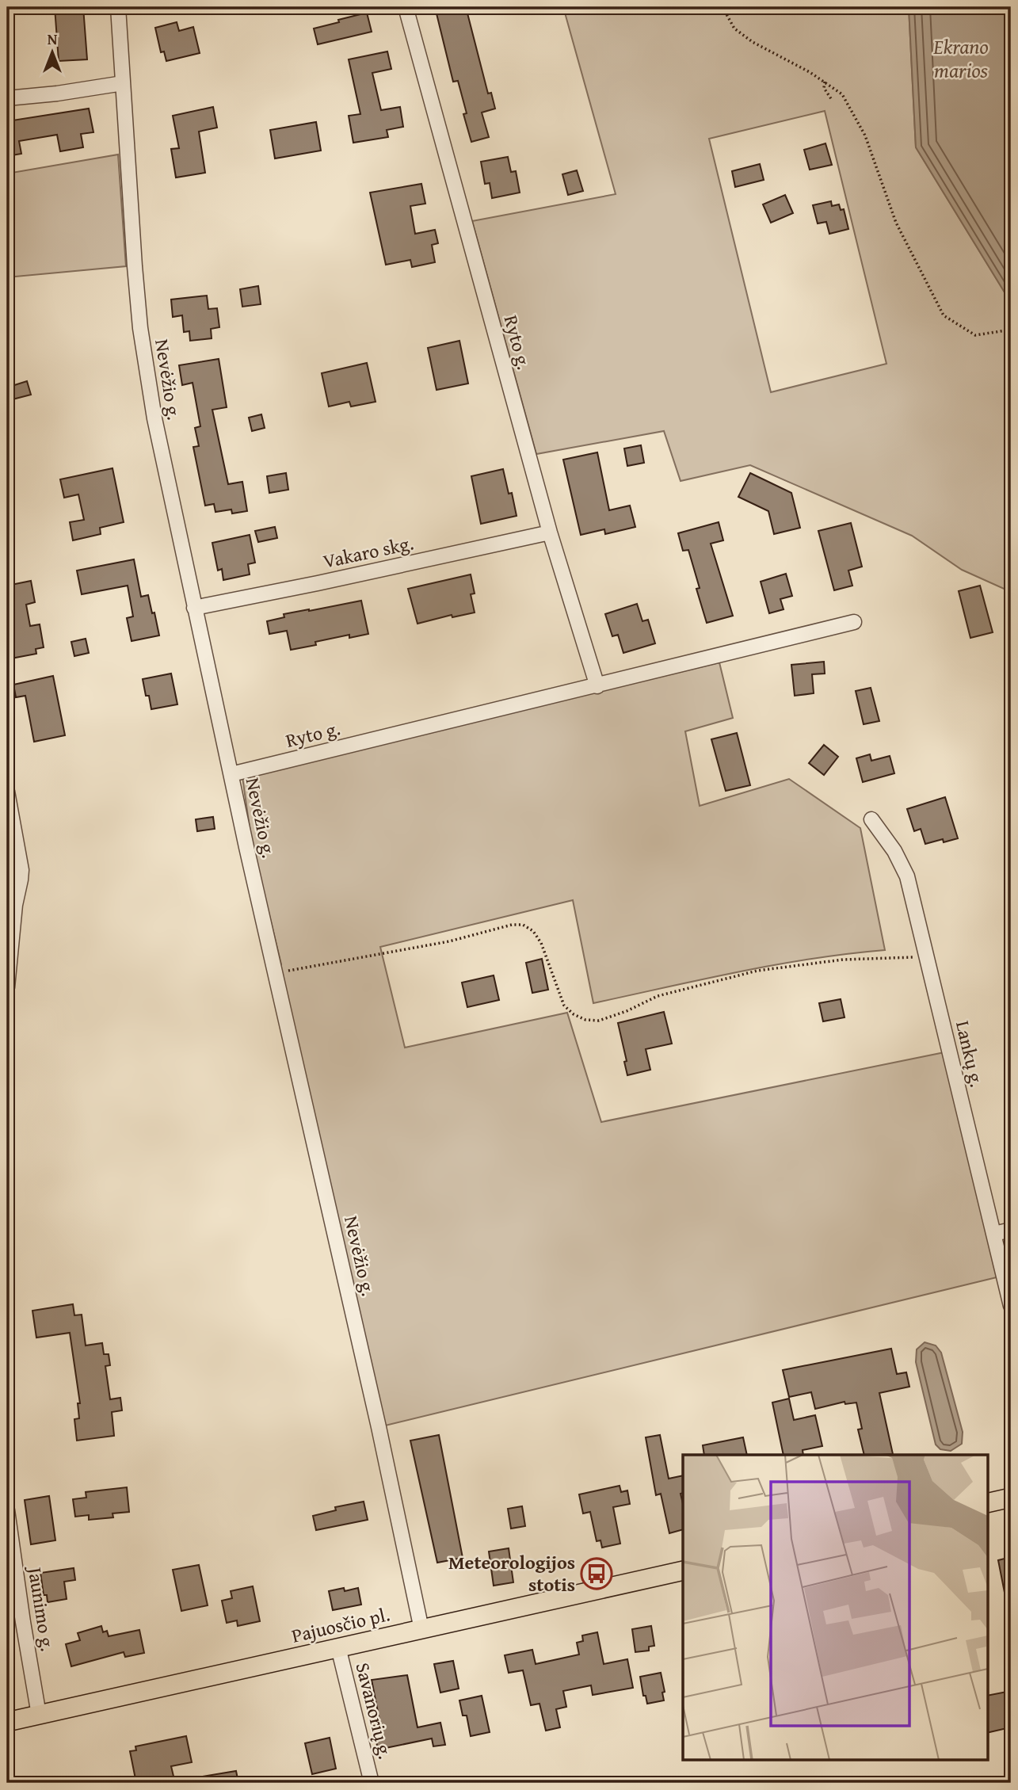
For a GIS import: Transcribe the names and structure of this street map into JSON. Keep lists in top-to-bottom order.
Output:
{
  "streets": {
    "main road": ["Pajuosčio pl."],
    "street": [
      "Ryto g.",
      "Nevėžio g.",
      "Vakaro skg.",
      "Lankų g.",
      "Jaunimo g.",
      "Savanorių g."
    ]
  },
  "crossings": [
    ["Ryto g.", "Nevėžio g."],
    ["Ryto g.", "Vakaro skg."],
    ["Nevėžio g.", "Vakaro skg."],
    ["Nevėžio g.", "Pajuosčio pl."],
    ["Jaunimo g.", "Pajuosčio pl."],
    ["Pajuosčio pl.", "Savanorių g."]
  ],
  "water": ["Ekrano marios"],
  "places": {
    "bus stop": ["Meteorologijos stotis"]
  },
  "north": "top"
}
